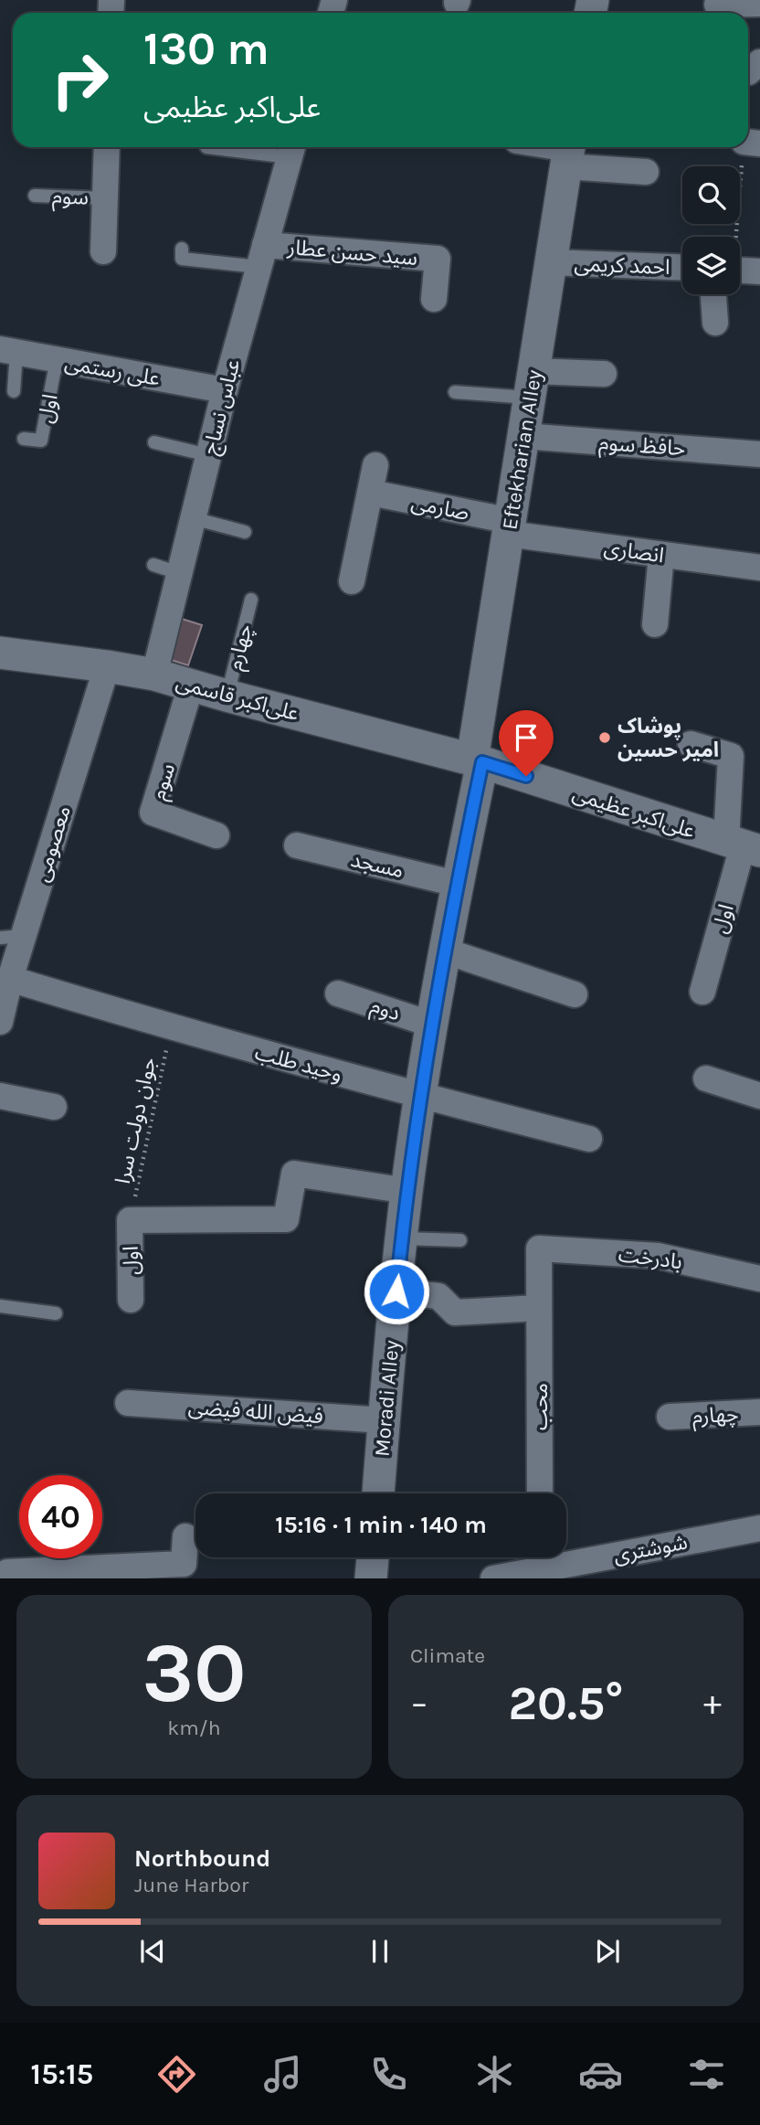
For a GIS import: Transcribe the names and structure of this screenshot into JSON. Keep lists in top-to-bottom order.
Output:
{
  "streets": {
    "street": [
      "سوم",
      "سید حسن عطار",
      "احمد کریمی",
      "علی رستمی",
      "عباس نساج",
      "اول",
      "حافظ سوم",
      "Eftekharian Alley",
      "صارمی",
      "انصاری",
      "چهارم",
      "علی‌اکبر قاسمی",
      "علی‌اکبر عظیمی",
      "معصومی",
      "مسجد",
      "دوم",
      "وحید طلب",
      "بادرخت",
      "Moradi Alley",
      "محب",
      "فیض الله فیضی",
      "شوشتری"
    ],
    "path": ["جوان دولت سرا"]
  },
  "crossings": [
    ["سوم", "علی‌اکبر قاسمی"],
    ["سید حسن عطار", "عباس نساج"],
    ["احمد کریمی", "Eftekharian Alley"],
    ["علی رستمی", "عباس نساج"],
    ["علی رستمی", "اول"],
    ["عباس نساج", "علی‌اکبر قاسمی"],
    ["اول", "علی‌اکبر عظیمی"],
    ["اول", "جوان دولت سرا"],
    ["حافظ سوم", "Eftekharian Alley"],
    ["Eftekharian Alley", "صارمی"],
    ["Eftekharian Alley", "انصاری"],
    ["Eftekharian Alley", "علی‌اکبر قاسمی"],
    ["Eftekharian Alley", "علی‌اکبر عظیمی"],
    ["Eftekharian Alley", "Moradi Alley"],
    ["صارمی", "انصاری"],
    ["چهارم", "علی‌اکبر قاسمی"],
    ["علی‌اکبر قاسمی", "علی‌اکبر عظیمی"],
    ["علی‌اکبر قاسمی", "معصومی"],
    ["علی‌اکبر قاسمی", "Moradi Alley"],
    ["علی‌اکبر عظیمی", "Moradi Alley"],
    ["معصومی", "وحید طلب"],
    ["مسجد", "Moradi Alley"],
    ["دوم", "Moradi Alley"],
    ["وحید طلب", "جوان دولت سرا"],
    ["وحید طلب", "Moradi Alley"],
    ["بادرخت", "محب"],
    ["Moradi Alley", "فیض الله فیضی"]
  ],
  "places": ["پوشاک امیر حسین"],
  "page": {
    "turn": ["130 m", "علی‌اکبر عظیمی"],
    "limit": "40",
    "trip": "15:16 · 1 min · 140 m",
    "tile": [
      ["30", "km/h"],
      "Climate"
    ],
    "heat": ["−", "20.5°", "+"],
    "song": ["Northbound", "June Harbor"],
    "tabs": "15:15"
  }
}
